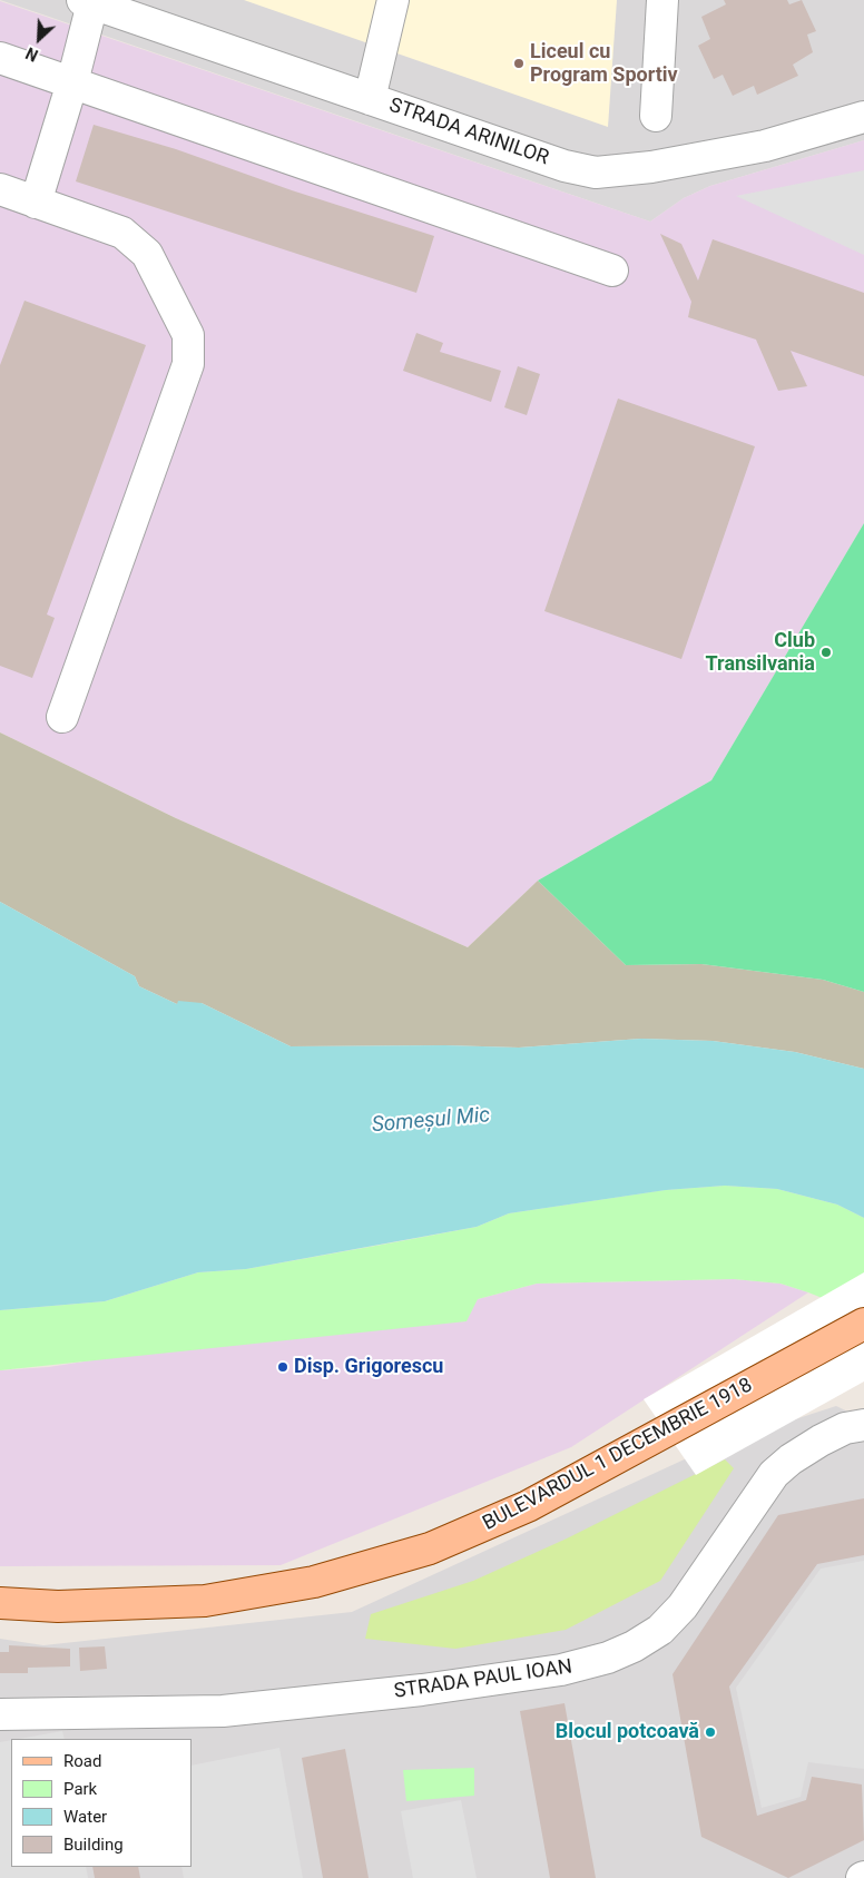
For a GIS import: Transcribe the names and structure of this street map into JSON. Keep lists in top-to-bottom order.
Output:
{
  "streets": {
    "main road": ["BULEVARDUL 1 DECEMBRIE 1918"],
    "street": ["STRADA ARINILOR", "STRADA PAUL IOAN"]
  },
  "water": ["Someșul Mic"],
  "places": [
    "Liceul cu Program Sportiv",
    "Club Transilvania",
    "Disp. Grigorescu",
    "Blocul potcoavă"
  ],
  "legend": [
    "Road",
    "Park",
    "Water",
    "Building"
  ],
  "north": "bottom left"
}
